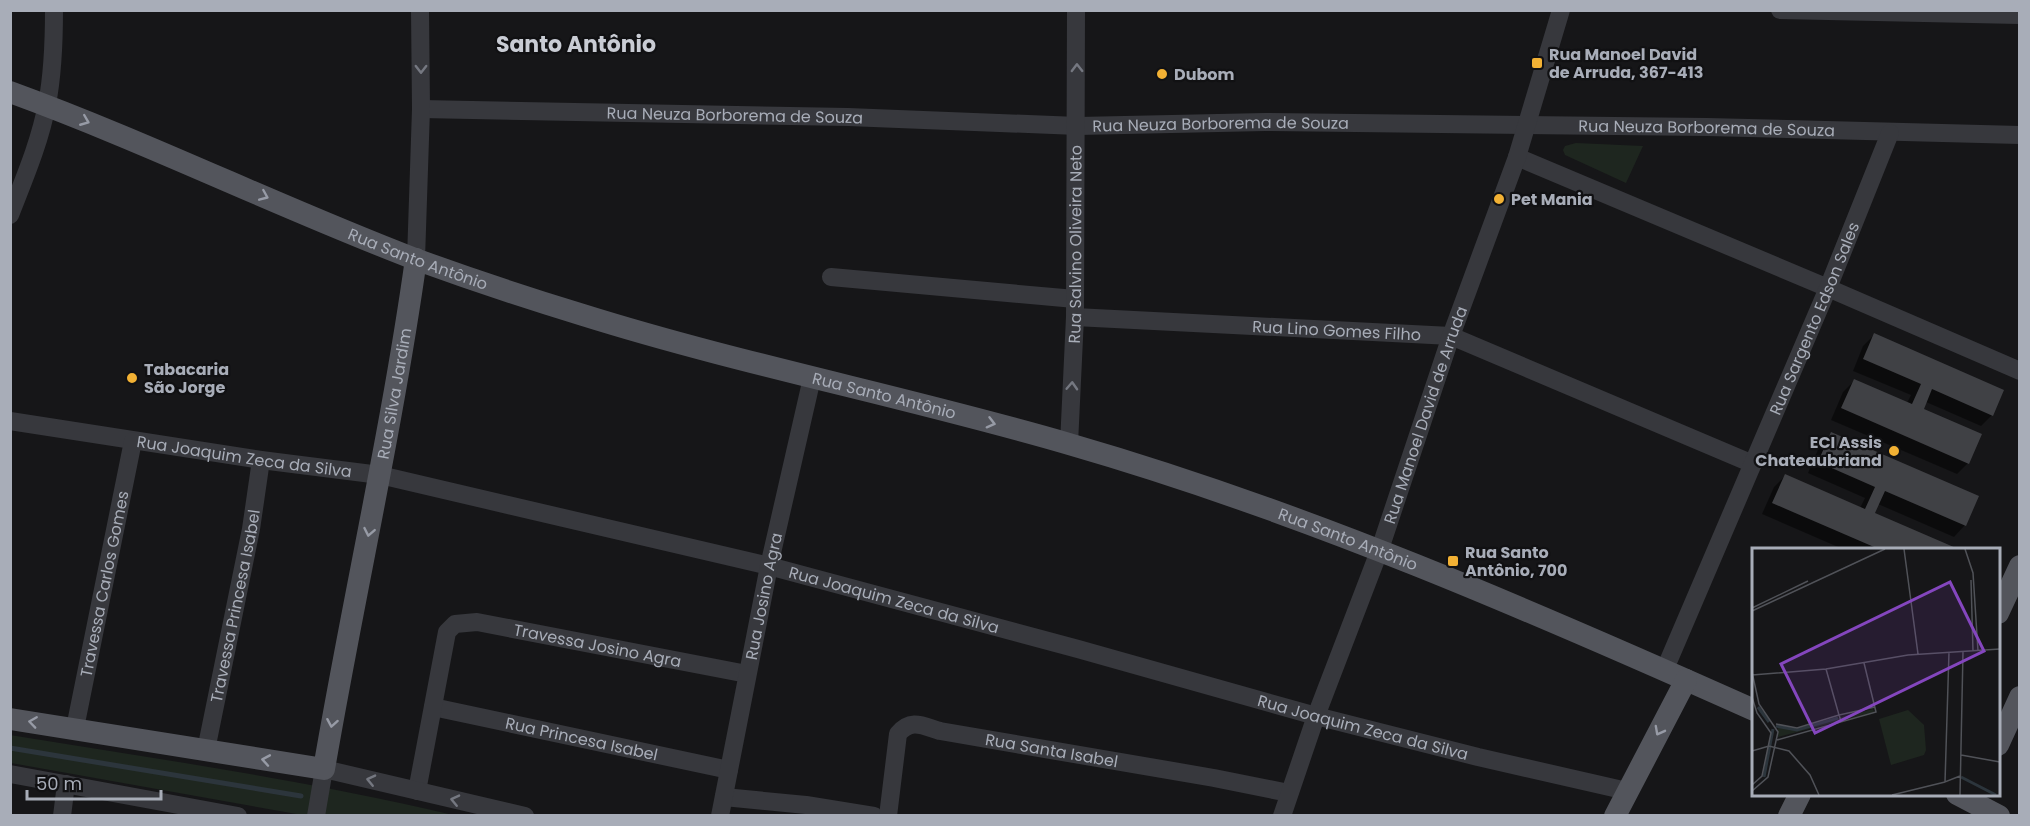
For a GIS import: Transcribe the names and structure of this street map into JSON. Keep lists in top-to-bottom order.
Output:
{
  "streets": {
    "main road": ["Rua Santo Antônio", "Rua Silva Jardim"],
    "street": [
      "Rua Neuza Borborema de Souza",
      "Rua Salvino Oliveira Neto",
      "Rua Sargento Edson Sales",
      "Rua Lino Gomes Filho",
      "Rua Manoel David de Arruda",
      "Rua Joaquim Zeca da Silva",
      "Travessa Carlos Gomes",
      "Rua Josino Agra",
      "Travessa Princesa Isabel",
      "Travessa Josino Agra",
      "Rua Princesa Isabel",
      "Rua Santa Isabel"
    ]
  },
  "crossings": [
    ["Rua Neuza Borborema de Souza", "Rua Salvino Oliveira Neto"],
    ["Rua Neuza Borborema de Souza", "Rua Sargento Edson Sales"],
    ["Rua Neuza Borborema de Souza", "Rua Silva Jardim"],
    ["Rua Neuza Borborema de Souza", "Rua Manoel David de Arruda"],
    ["Rua Salvino Oliveira Neto", "Rua Santo Antônio"],
    ["Rua Salvino Oliveira Neto", "Rua Lino Gomes Filho"],
    ["Rua Santo Antônio", "Rua Sargento Edson Sales"],
    ["Rua Santo Antônio", "Rua Silva Jardim"],
    ["Rua Santo Antônio", "Rua Manoel David de Arruda"],
    ["Rua Santo Antônio", "Rua Josino Agra"],
    ["Rua Sargento Edson Sales", "Rua Lino Gomes Filho"],
    ["Rua Lino Gomes Filho", "Rua Manoel David de Arruda"],
    ["Rua Silva Jardim", "Rua Joaquim Zeca da Silva"],
    ["Rua Manoel David de Arruda", "Rua Joaquim Zeca da Silva"],
    ["Rua Manoel David de Arruda", "Rua Santa Isabel"],
    ["Rua Joaquim Zeca da Silva", "Travessa Carlos Gomes"],
    ["Rua Joaquim Zeca da Silva", "Rua Josino Agra"],
    ["Rua Joaquim Zeca da Silva", "Travessa Princesa Isabel"],
    ["Rua Josino Agra", "Travessa Josino Agra"],
    ["Rua Josino Agra", "Rua Princesa Isabel"],
    ["Travessa Josino Agra", "Rua Princesa Isabel"]
  ],
  "one_way": ["Rua Salvino Oliveira Neto", "Rua Santo Antônio", "Rua Silva Jardim"],
  "districts": ["Santo Antônio"],
  "places": {
    "transit": ["Rua Manoel David de Arruda, 367-413", "Rua Santo Antônio, 700"],
    "other": [
      "Dubom",
      "Pet Mania",
      "Tabacaria São Jorge",
      "ECI Assis Chateaubriand"
    ]
  },
  "scale_bar": "50 m"
}
